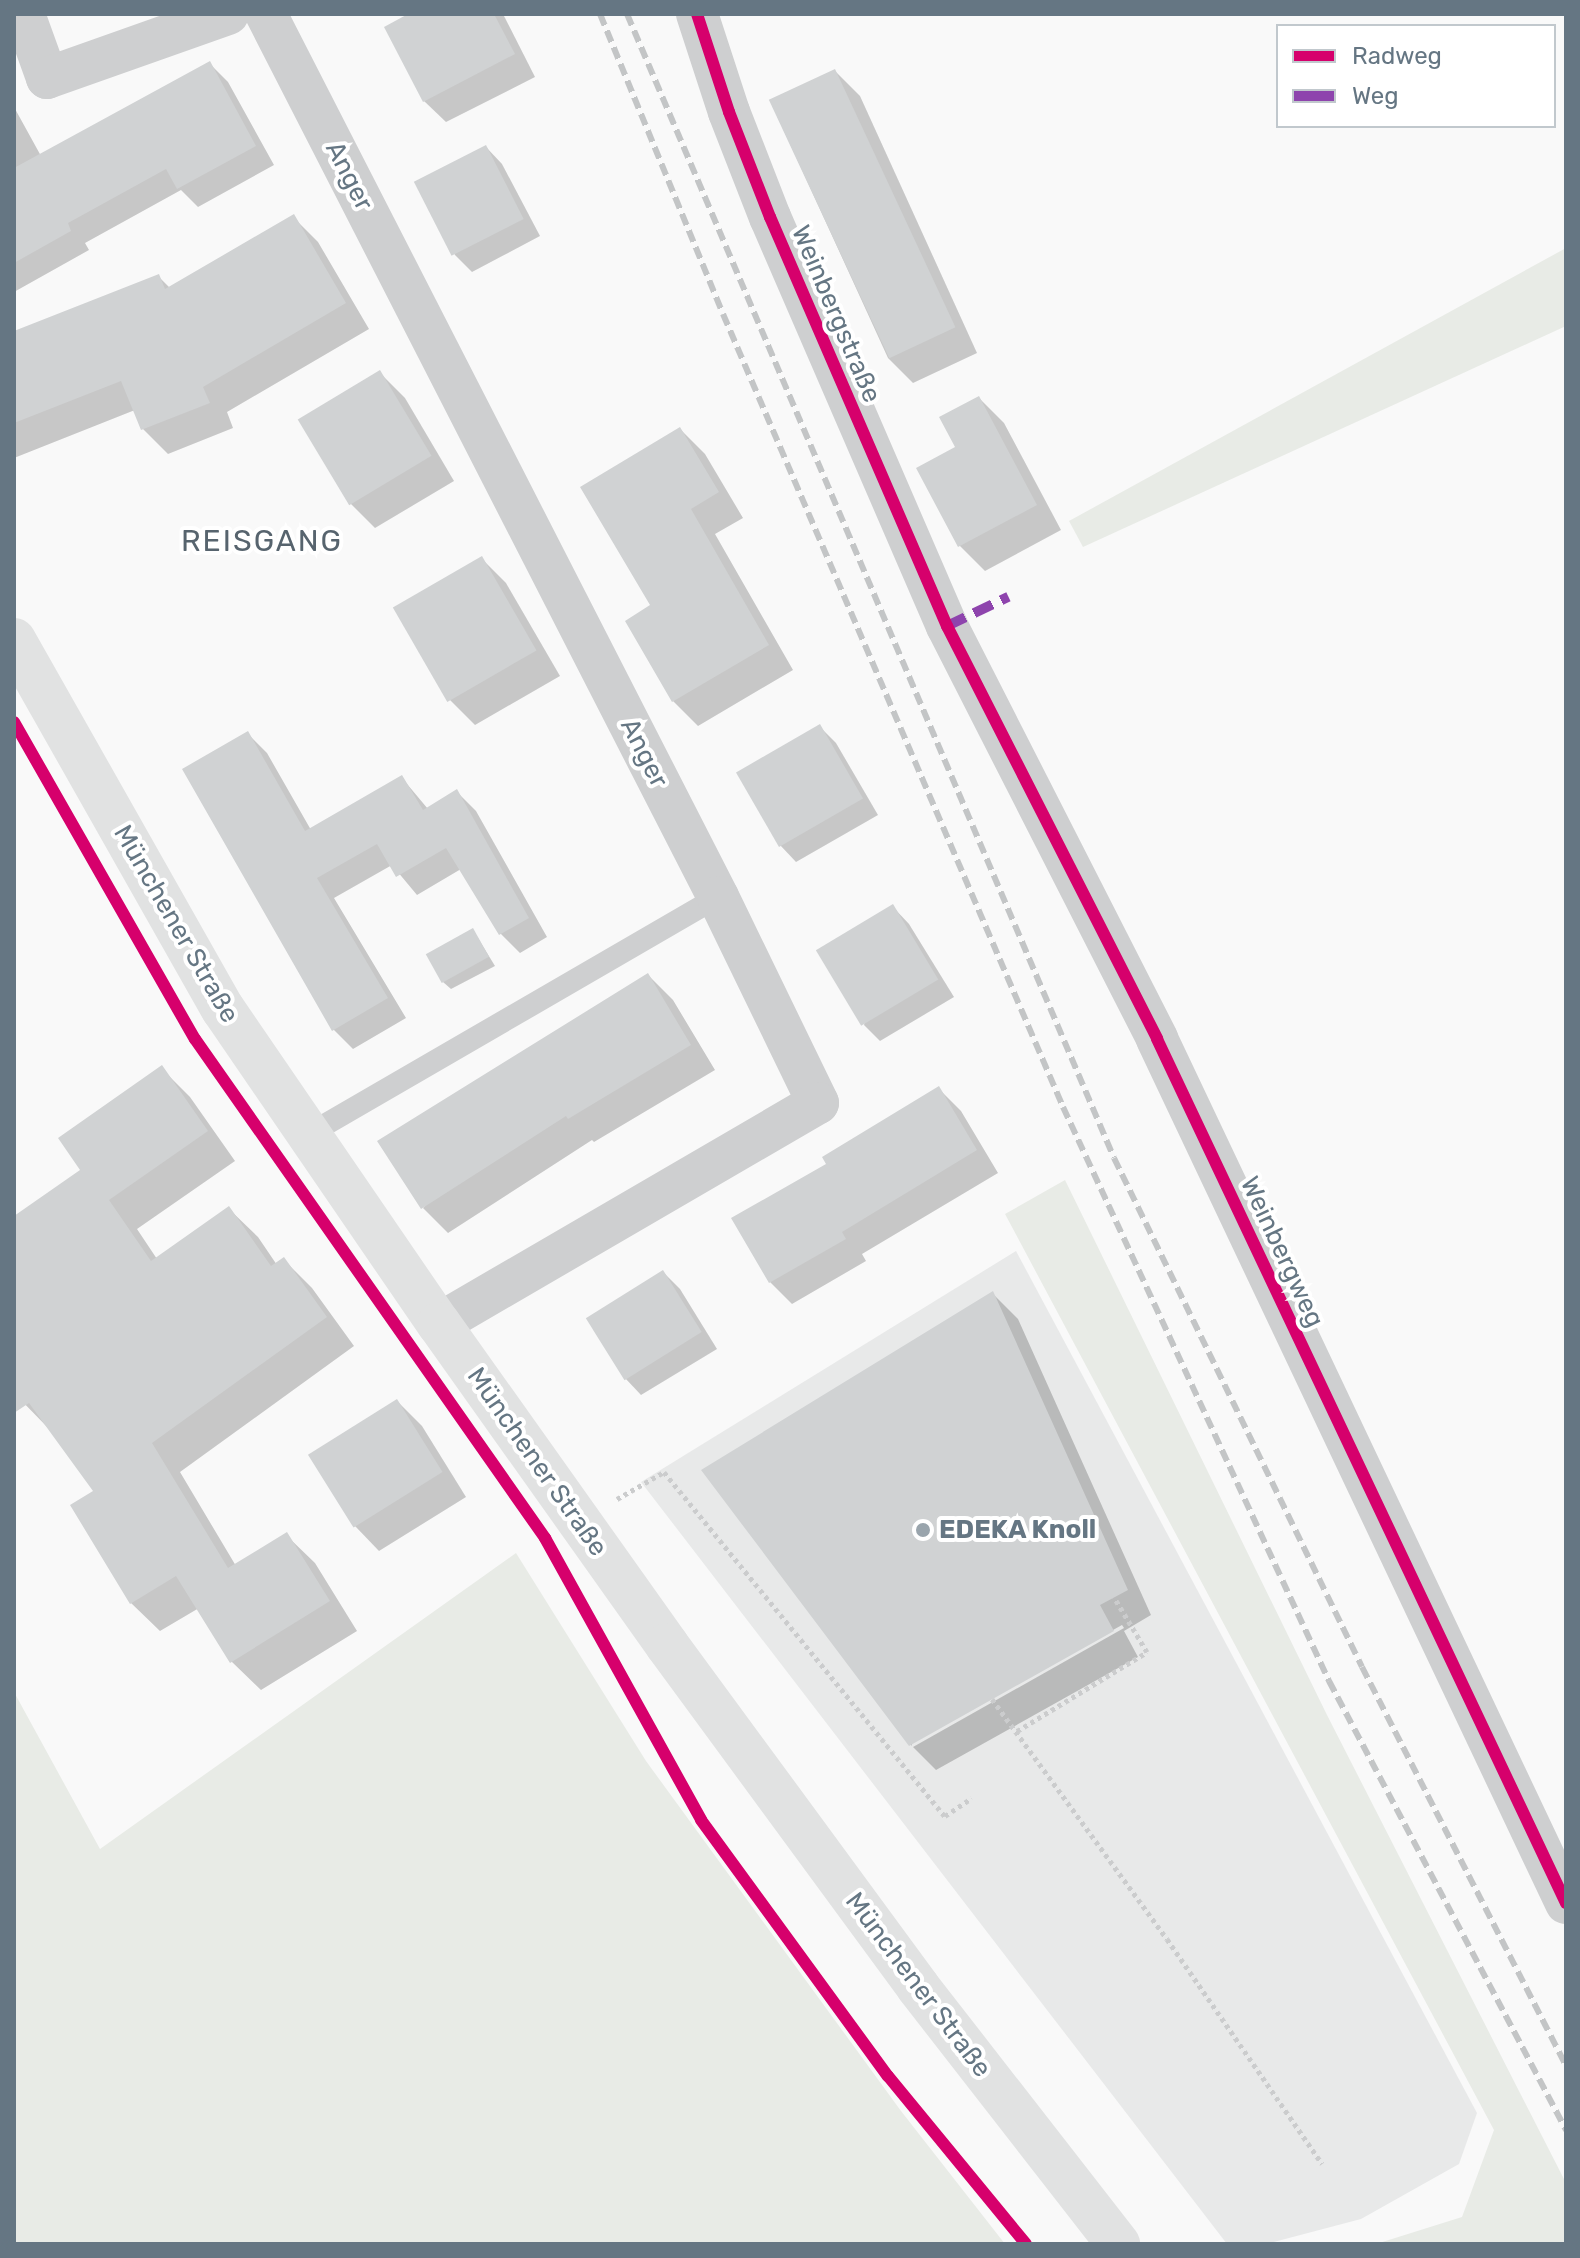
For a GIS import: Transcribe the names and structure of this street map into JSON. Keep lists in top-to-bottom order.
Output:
{
  "streets": {
    "main road": ["Münchener Straße"],
    "street": ["Anger", "Weinbergstraße", "Weinbergweg"]
  },
  "crossings": [
    ["Anger", "Münchener Straße"],
    ["Weinbergstraße", "Weinbergweg"]
  ],
  "districts": ["REISGANG"],
  "places": ["EDEKA Knoll"],
  "legend": ["Radweg", "Weg"]
}
